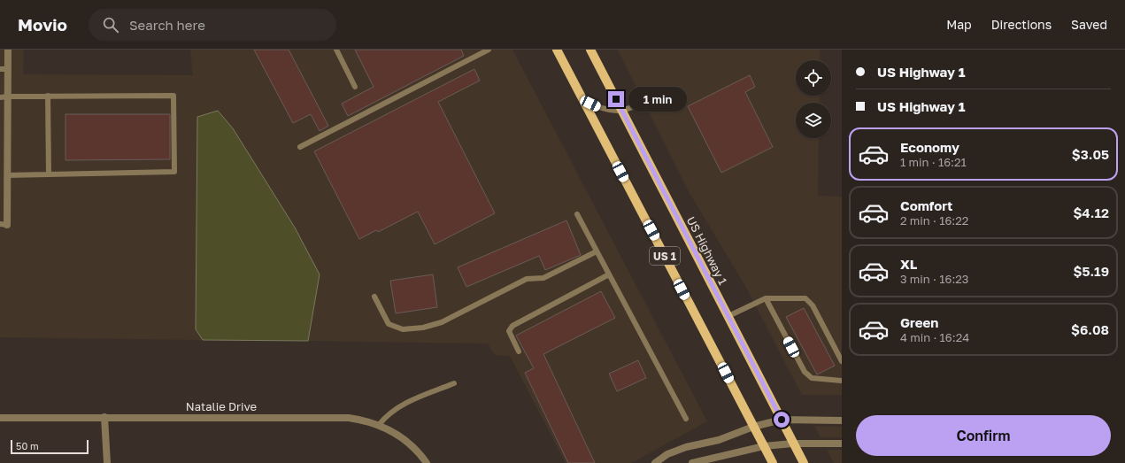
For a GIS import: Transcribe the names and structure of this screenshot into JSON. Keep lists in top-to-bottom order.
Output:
{
  "streets": {
    "main road": ["US Highway 1", "US 1"],
    "street": ["Natalie Drive"]
  },
  "scale_bar": "50 m",
  "page": {
    "header": "Movio",
    "search": "Search here",
    "nav": ["Map", "Directions", "Saved"],
    "banner": ["US Highway 1", "US Highway 1"],
    "bubble": "1 min",
    "list": [
      {
        "name": "Economy",
        "note": "1 min · 16:21",
        "value": "$3.05"
      },
      {
        "name": "Comfort",
        "note": "2 min · 16:22",
        "value": "$4.12"
      },
      {
        "name": "XL",
        "note": "3 min · 16:23",
        "value": "$5.19"
      },
      {
        "name": "Green",
        "note": "4 min · 16:24",
        "value": "$6.08"
      }
    ],
    "buttons": "Confirm",
    "scale": "50 m"
  }
}
